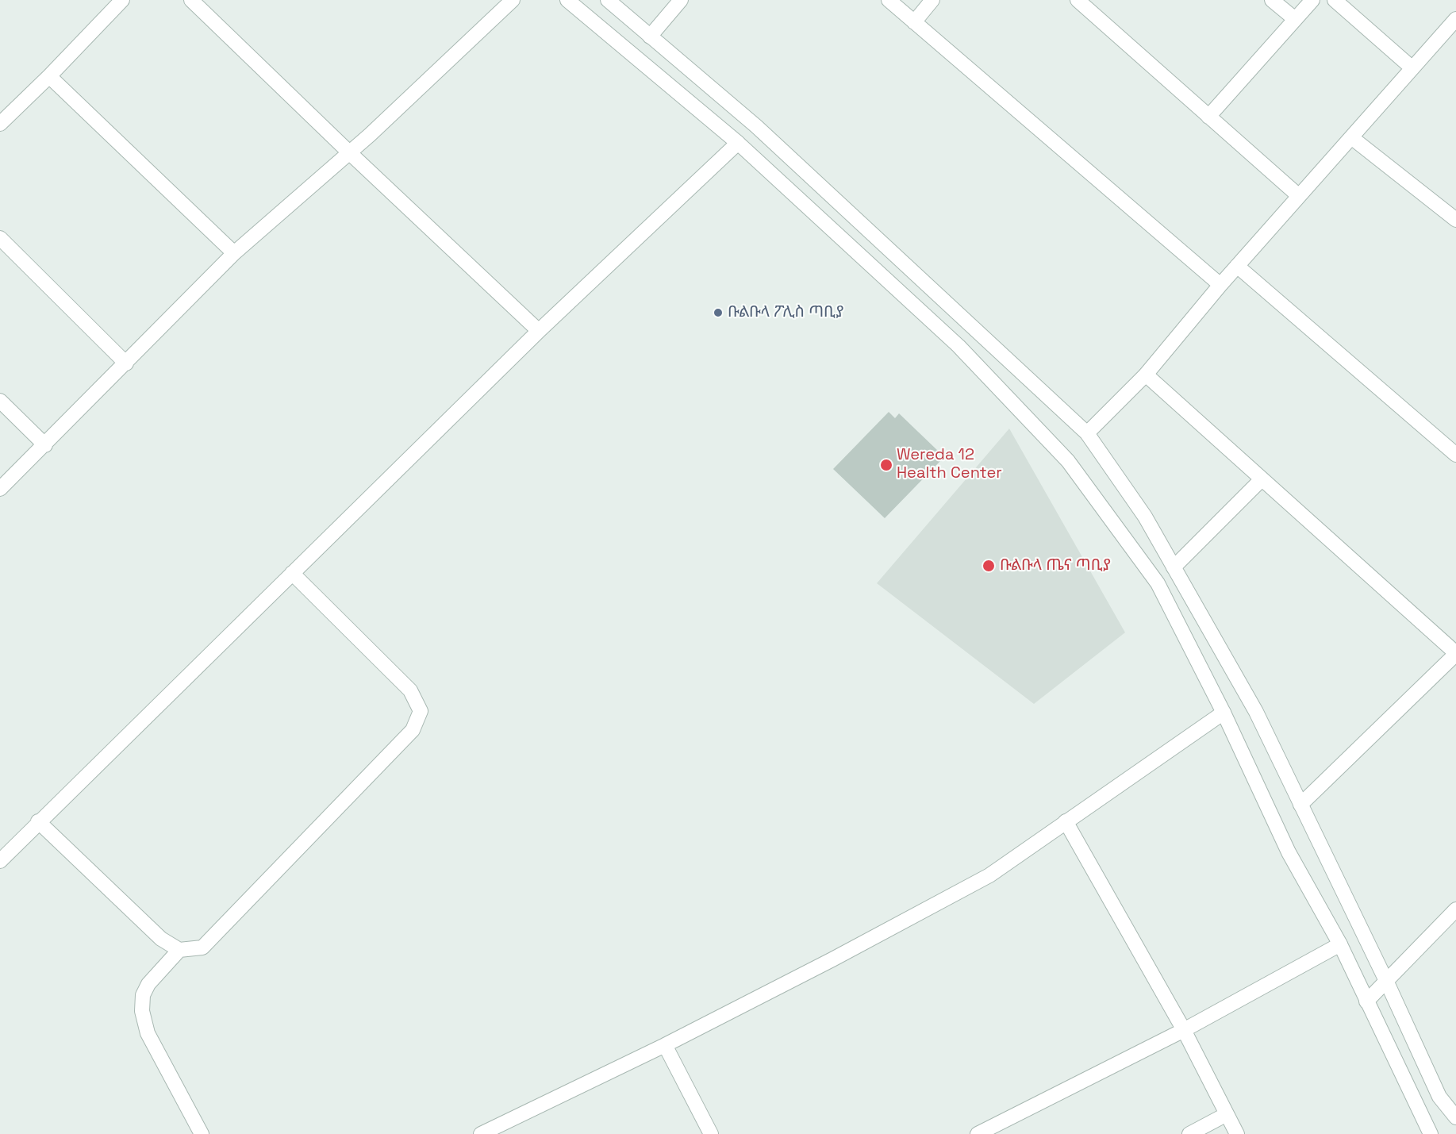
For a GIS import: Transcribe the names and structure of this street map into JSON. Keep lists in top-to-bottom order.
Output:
{
  "places": ["ቡልቡላ ፖሊስ ጣቢያ", "Wereda 12 Health Center", "ቡልቡላ ጤና ጣቢያ"]
}
